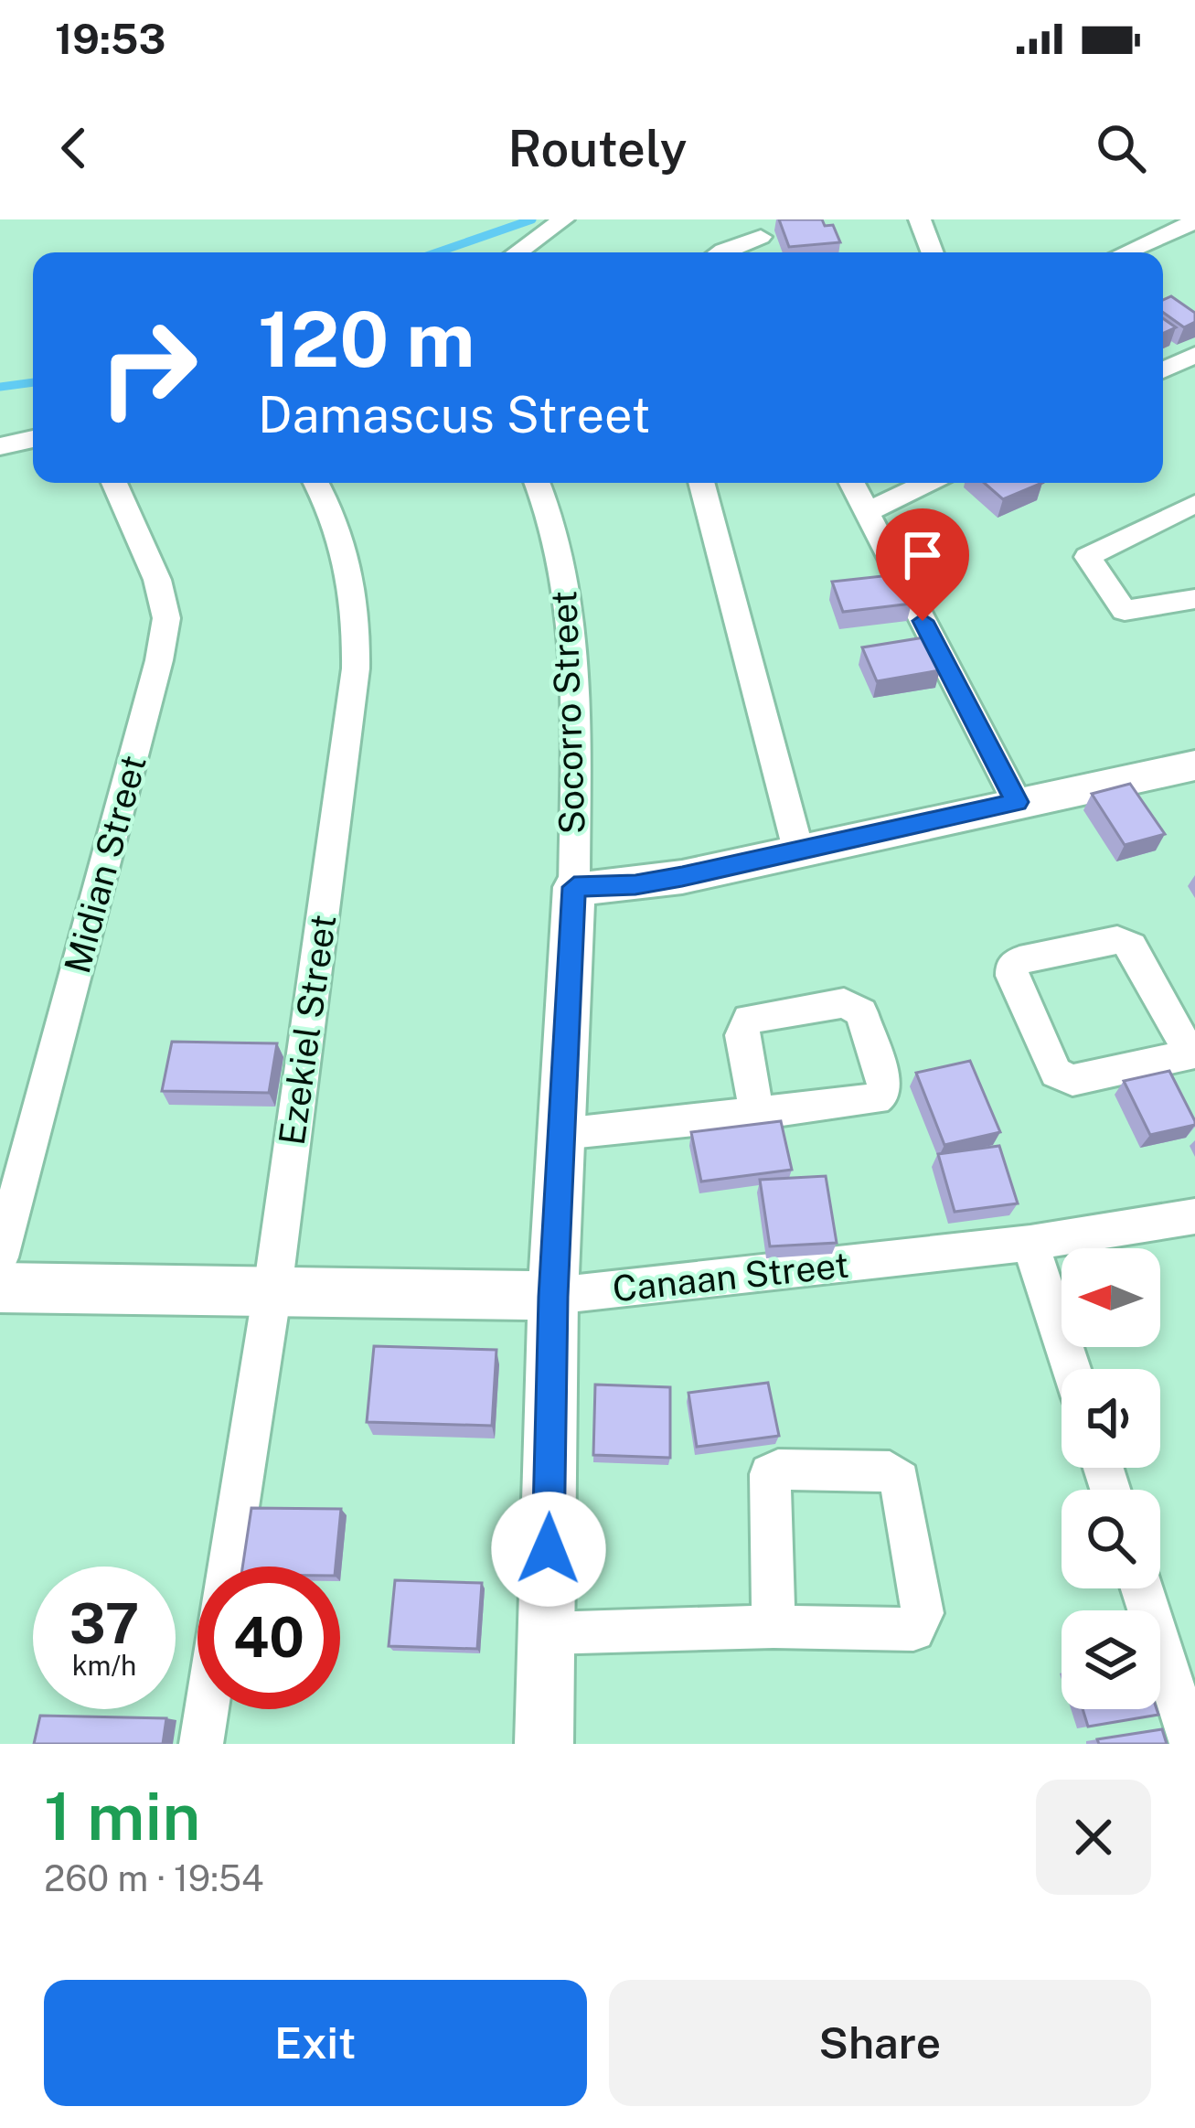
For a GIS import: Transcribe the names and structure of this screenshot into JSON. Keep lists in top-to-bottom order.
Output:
{
  "streets": {
    "street": [
      "Socorro Street",
      "Midian Street",
      "Ezekiel Street",
      "Canaan Street"
    ]
  },
  "crossings": [
    ["Socorro Street", "Canaan Street"],
    ["Ezekiel Street", "Canaan Street"]
  ],
  "north": "left",
  "page": {
    "status": "19:53",
    "header": "Routely",
    "turn": ["120 m", "Damascus Street"],
    "speed": "37 km/h",
    "limit": "40",
    "heading": ["1 min", "260 m · 19:54"],
    "buttons": ["Exit", "Share"]
  }
}
